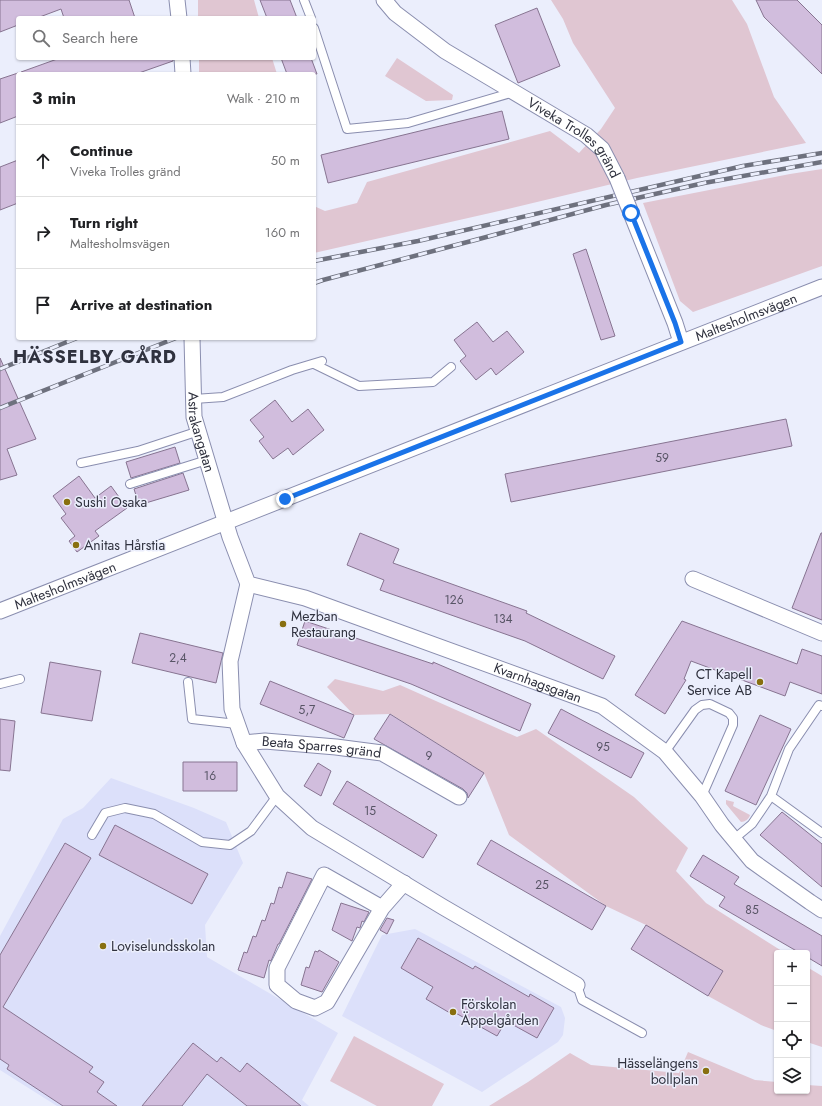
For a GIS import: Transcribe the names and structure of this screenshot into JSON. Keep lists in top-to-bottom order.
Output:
{
  "streets": {
    "street": [
      "Viveka Trolles gränd",
      "Maltesholmsvägen",
      "Astrakangatan",
      "Kvarnhagsgatan",
      "Beata Sparres gränd"
    ]
  },
  "crossings": [
    ["Viveka Trolles gränd", "Maltesholmsvägen"],
    ["Maltesholmsvägen", "Astrakangatan"],
    ["Kvarnhagsgatan", "Beata Sparres gränd"]
  ],
  "districts": ["HÄSSELBY GÅRD"],
  "places": [
    "Sushi Osaka",
    "Anitas Hårstia",
    "Mezban Restaurang",
    "CT Kapell Service AB",
    "Loviselundsskolan",
    "Förskolan Äppelgården",
    "Hässelängens bollplan"
  ],
  "house_numbers": [
    "59",
    "126",
    "134",
    "2,4",
    "5,7",
    "95",
    "9",
    "16",
    "15",
    "25",
    "85"
  ],
  "page": {
    "search": "Search here",
    "heading": ["3 min", "Walk · 210 m"],
    "list": [
      ["Continue", "Viveka Trolles gränd", "50 m"],
      ["Turn right", "Maltesholmsvägen", "160 m"],
      "Arrive at destination"
    ],
    "map_buttons": ["+", "−"]
  }
}
